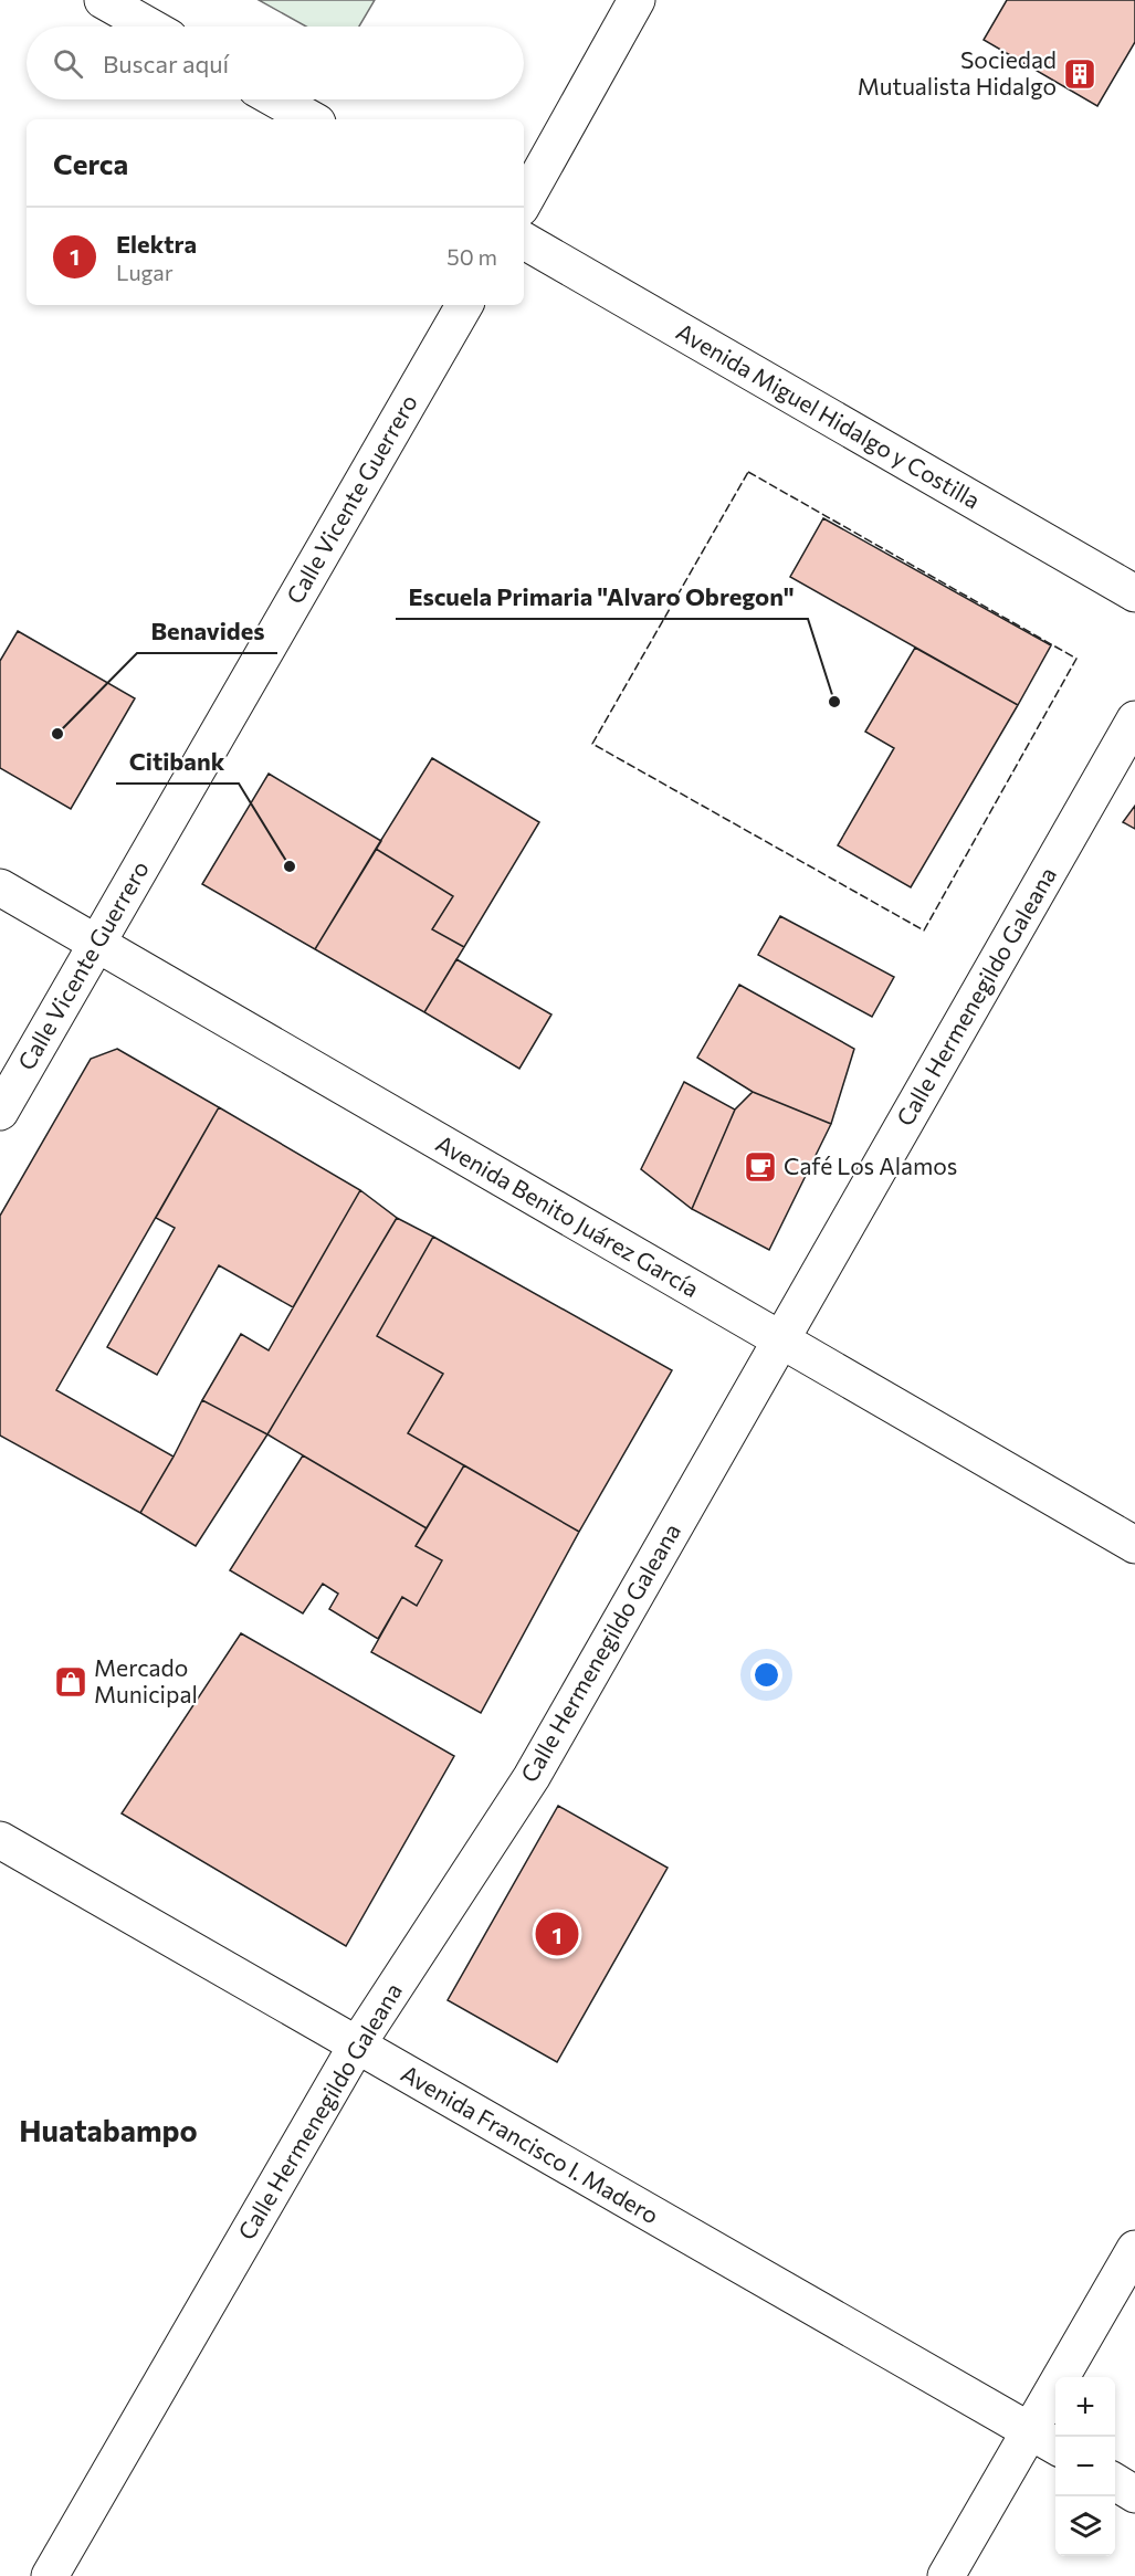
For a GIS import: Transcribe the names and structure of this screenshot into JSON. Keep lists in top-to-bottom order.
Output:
{
  "streets": {
    "street": [
      "Avenida Miguel Hidalgo y Costilla",
      "Calle Vicente Guerrero",
      "Calle Hermenegildo Galeana",
      "Avenida Benito Juárez García",
      "Avenida Francisco I. Madero"
    ]
  },
  "crossings": [
    ["Calle Vicente Guerrero", "Avenida Benito Juárez García"],
    ["Calle Hermenegildo Galeana", "Avenida Benito Juárez García"],
    ["Calle Hermenegildo Galeana", "Avenida Francisco I. Madero"]
  ],
  "districts": ["Huatabampo"],
  "places": {
    "building": ["Sociedad Mutualista Hidalgo"],
    "other": ["Escuela Primaria \"Alvaro Obregon\"", "Benavides", "Citibank"],
    "cafe": ["Café Los Alamos"],
    "shop": ["Mercado Municipal"]
  },
  "page": {
    "search": "Buscar aquí",
    "heading": "Cerca",
    "list": [
      {
        "mark": "1",
        "name": "Elektra",
        "note": "Lugar",
        "value": "50 m"
      }
    ],
    "pins": "1",
    "map_buttons": ["+", "−"]
  }
}
